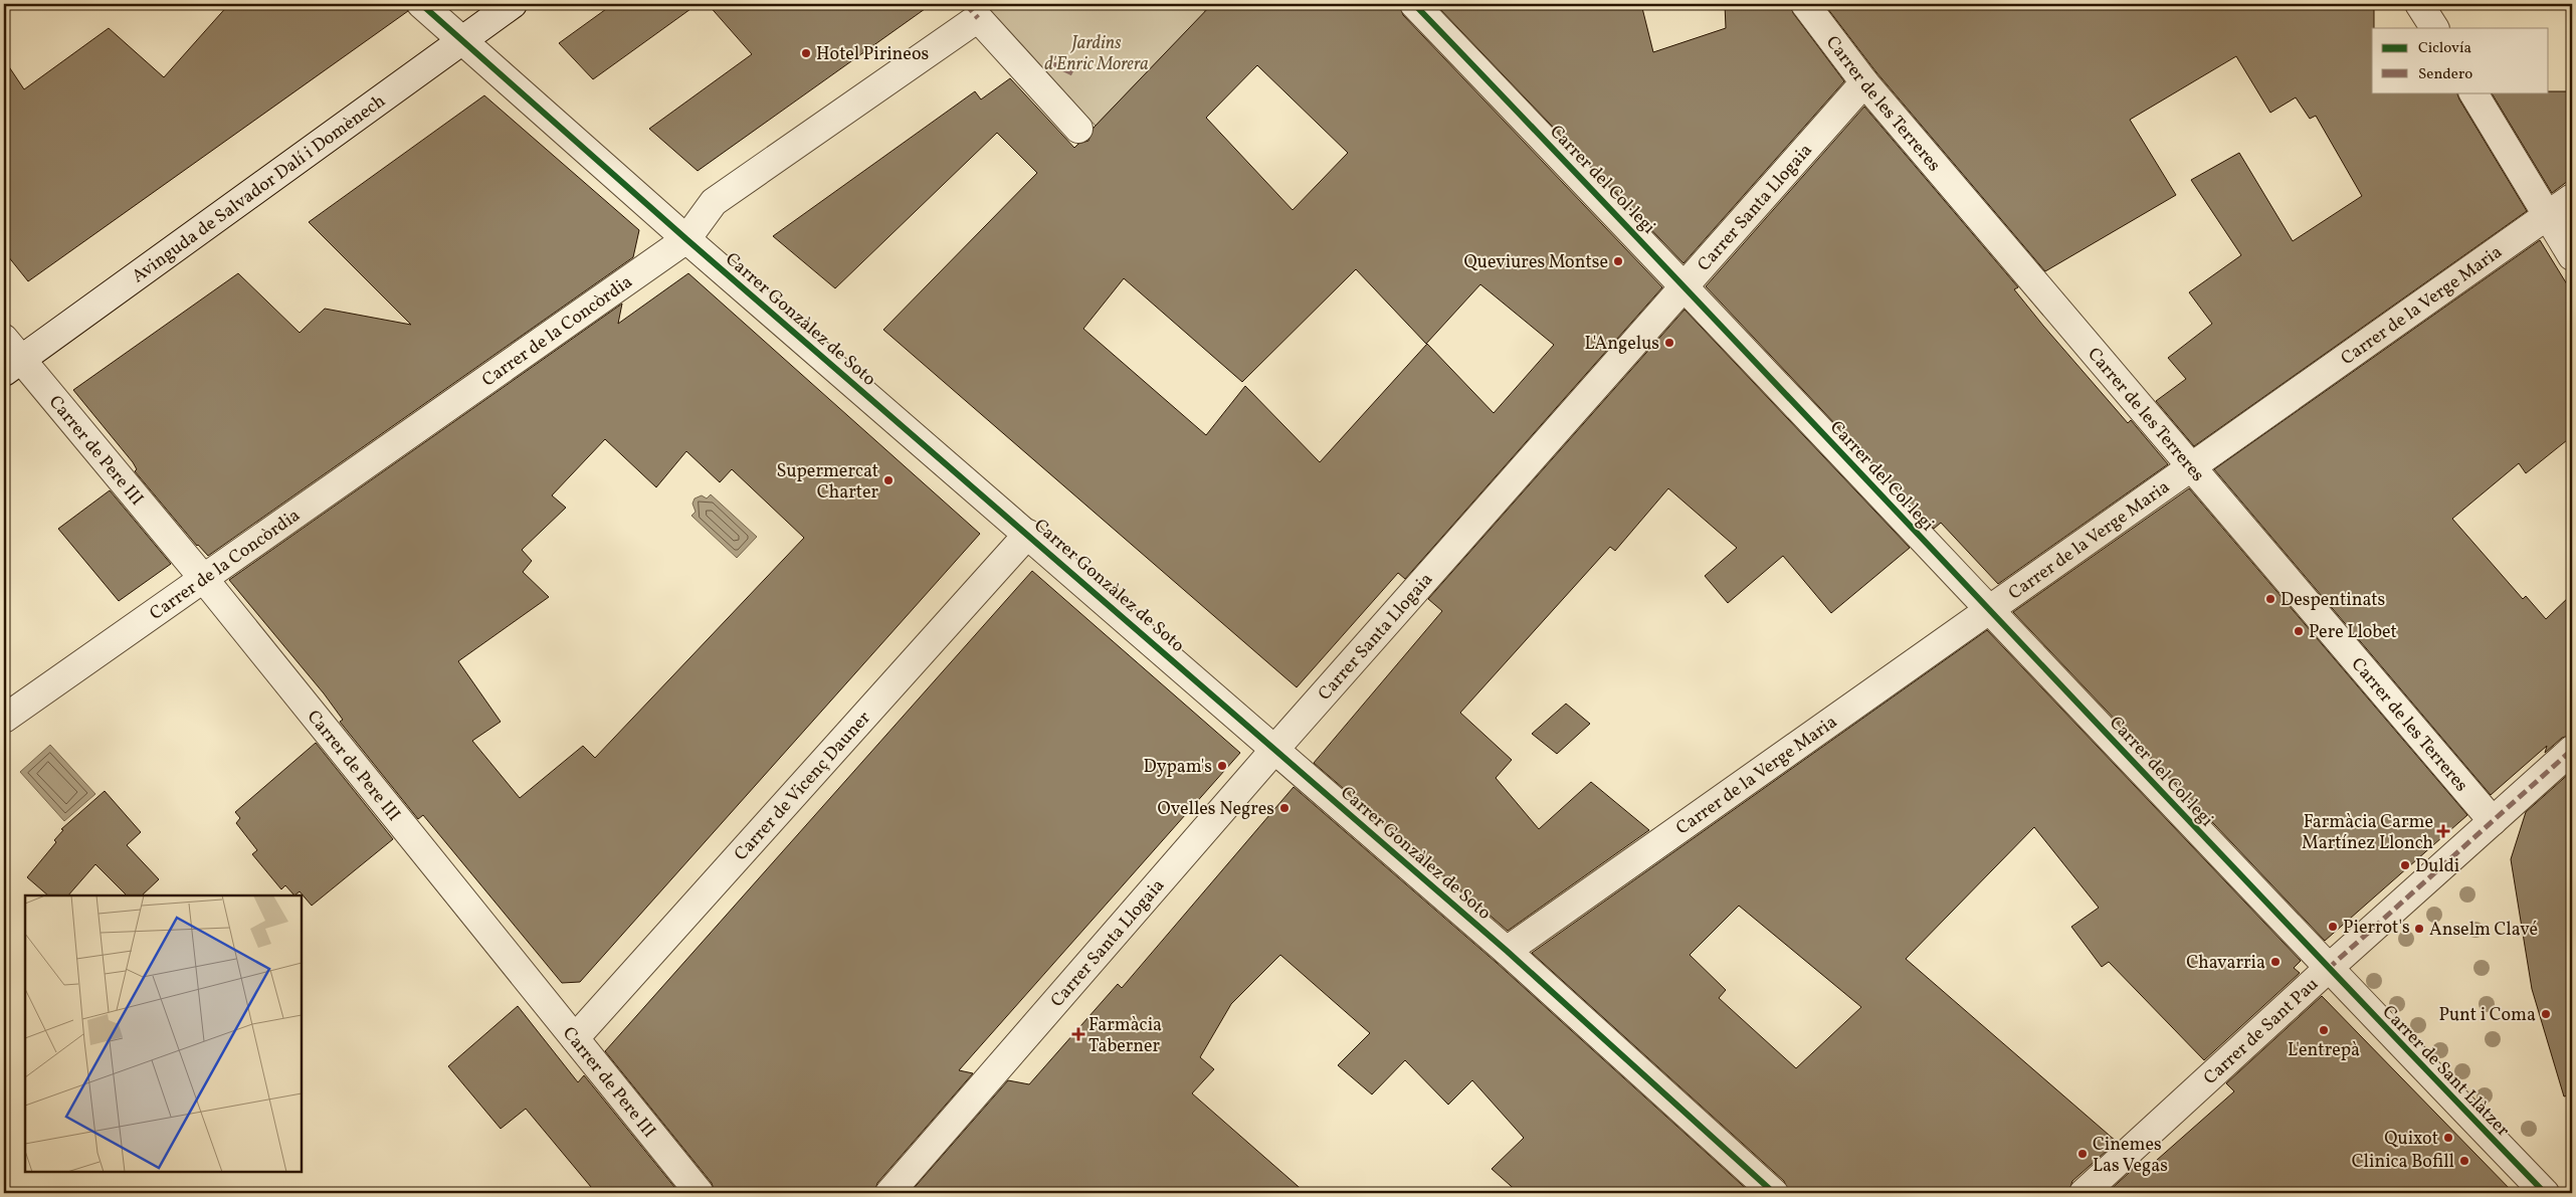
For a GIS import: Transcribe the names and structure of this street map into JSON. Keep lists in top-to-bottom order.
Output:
{
  "streets": {
    "street": [
      "Carrer de les Terreres",
      "Carrer del Col·legi",
      "Avinguda de Salvador Dalí i Domènech",
      "Carrer Santa Llogaia",
      "Carrer de la Verge Maria",
      "Carrer Gonzàlez de Soto",
      "Carrer de la Concòrdia",
      "Carrer de Pere III",
      "Carrer de Vicenç Dauner",
      "Carrer de Sant Pau",
      "Carrer de Sant Llàtzer"
    ]
  },
  "crossings": [
    ["Carrer de les Terreres", "Carrer Santa Llogaia"],
    ["Carrer de les Terreres", "Carrer de la Verge Maria"],
    ["Carrer de les Terreres", "Carrer de Sant Pau"],
    ["Carrer del Col·legi", "Carrer Santa Llogaia"],
    ["Carrer del Col·legi", "Carrer de la Verge Maria"],
    ["Carrer del Col·legi", "Carrer de Sant Pau"],
    ["Carrer del Col·legi", "Carrer de Sant Llàtzer"],
    ["Avinguda de Salvador Dalí i Domènech", "Carrer Gonzàlez de Soto"],
    ["Avinguda de Salvador Dalí i Domènech", "Carrer de Pere III"],
    ["Carrer Santa Llogaia", "Carrer Gonzàlez de Soto"],
    ["Carrer de la Verge Maria", "Carrer Gonzàlez de Soto"],
    ["Carrer Gonzàlez de Soto", "Carrer de la Concòrdia"],
    ["Carrer Gonzàlez de Soto", "Carrer de Vicenç Dauner"],
    ["Carrer de la Concòrdia", "Carrer de Pere III"],
    ["Carrer de Pere III", "Carrer de Vicenç Dauner"],
    ["Carrer de Sant Pau", "Carrer de Sant Llàtzer"]
  ],
  "parks": ["Jardins d'Enric Morera"],
  "places": {
    "other": [
      "Hotel Pirineos",
      "Queviures Montse",
      "L'Angelus",
      "Supermercat Charter",
      "Despentinats",
      "Pere Llobet",
      "Dypam's",
      "Ovelles Negres",
      "Duldi",
      "Pierrot's",
      "Anselm Clavé",
      "Chavarria",
      "Punt i Coma",
      "L'entrepà",
      "Quixot",
      "Cinemes Las Vegas",
      "Clinica Bofill"
    ],
    "health": ["Farmàcia Carme Martínez Llonch", "Farmàcia Taberner"]
  },
  "legend": ["Ciclovía", "Sendero"]
}
